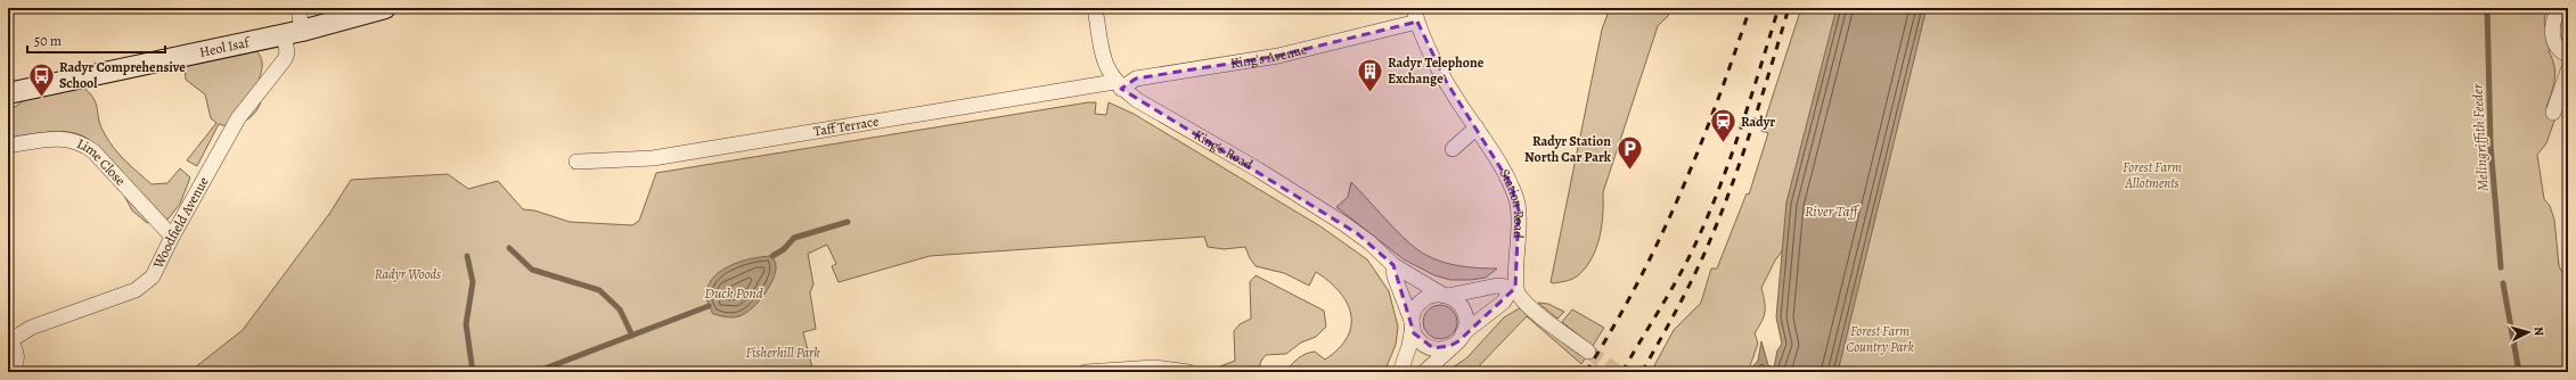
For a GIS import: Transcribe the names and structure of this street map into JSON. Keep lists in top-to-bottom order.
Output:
{
  "streets": {
    "main road": ["Heol Isaf"],
    "street": [
      "King's Avenue",
      "Taff Terrace",
      "King's Road",
      "Lime Close",
      "Station Road",
      "Woodfield Avenue"
    ]
  },
  "crossings": [
    ["Heol Isaf", "Woodfield Avenue"],
    ["King's Avenue", "Taff Terrace"],
    ["King's Avenue", "King's Road"],
    ["King's Avenue", "Station Road"],
    ["Taff Terrace", "King's Road"],
    ["Lime Close", "Woodfield Avenue"]
  ],
  "water": ["Melingriffith Feeder", "River Taff", "Duck Pond"],
  "parks": [
    "Forest Farm Allotments",
    "Radyr Woods",
    "Forest Farm Country Park",
    "Fisherhill Park"
  ],
  "places": {
    "building": ["Radyr Telephone Exchange"],
    "bus stop": ["Radyr Comprehensive School"],
    "station": ["Radyr"],
    "parking": ["Radyr Station North Car Park"]
  },
  "scale_bar": "50 m",
  "north": "right"
}
